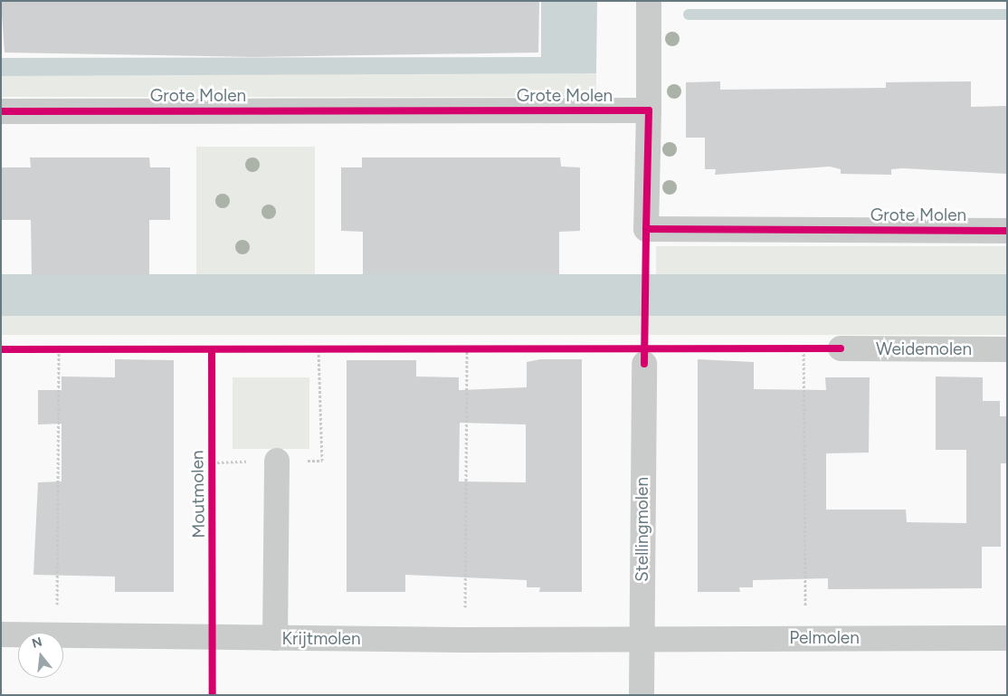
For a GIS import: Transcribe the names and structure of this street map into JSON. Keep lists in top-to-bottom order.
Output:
{
  "streets": {
    "street": [
      "Grote Molen",
      "Weidemolen",
      "Stellingmolen",
      "Pelmolen",
      "Krijtmolen"
    ],
    "cycle path": ["Moutmolen"]
  },
  "crossings": [
    ["Stellingmolen", "Pelmolen"],
    ["Stellingmolen", "Krijtmolen"],
    ["Pelmolen", "Krijtmolen"]
  ],
  "north": "top"
}
